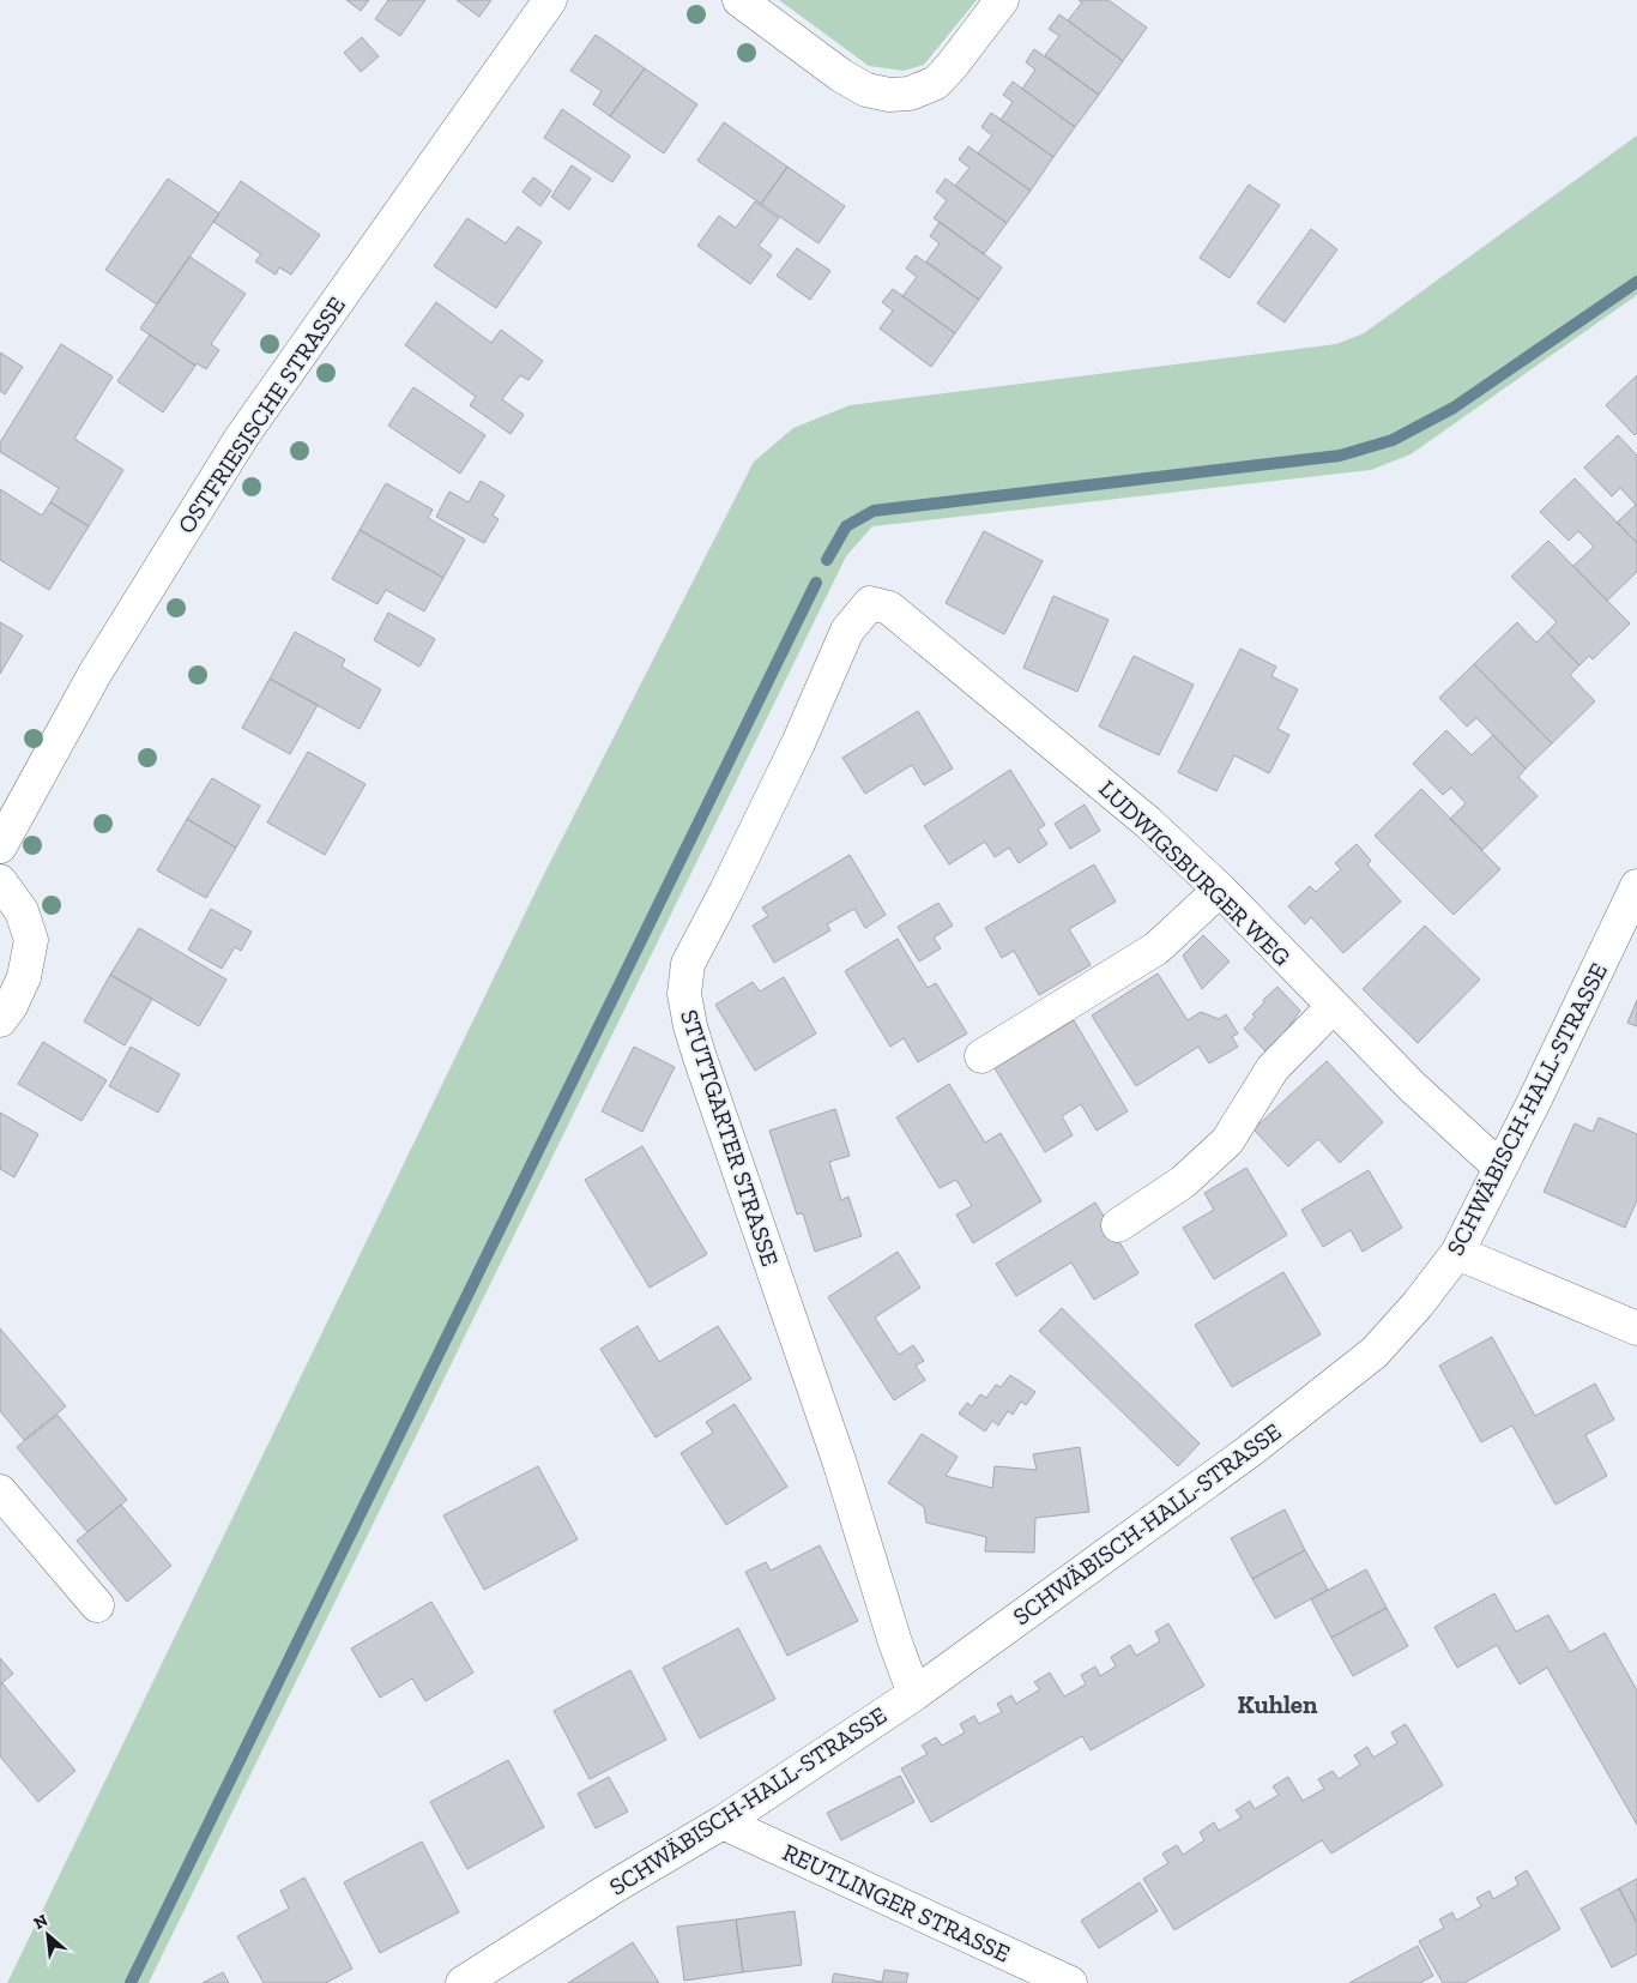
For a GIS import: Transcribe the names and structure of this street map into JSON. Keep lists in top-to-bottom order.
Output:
{
  "streets": {
    "street": [
      "OSTFRIESISCHE STRASSE",
      "LUDWIGSBURGER WEG",
      "SCHWÄBISCH-HALL-STRASSE",
      "STUTTGARTER STRASSE",
      "REUTLINGER STRASSE"
    ]
  },
  "crossings": [
    ["LUDWIGSBURGER WEG", "SCHWÄBISCH-HALL-STRASSE"],
    ["LUDWIGSBURGER WEG", "STUTTGARTER STRASSE"],
    ["SCHWÄBISCH-HALL-STRASSE", "STUTTGARTER STRASSE"],
    ["SCHWÄBISCH-HALL-STRASSE", "REUTLINGER STRASSE"]
  ],
  "districts": ["Kuhlen"],
  "north": "top left"
}
